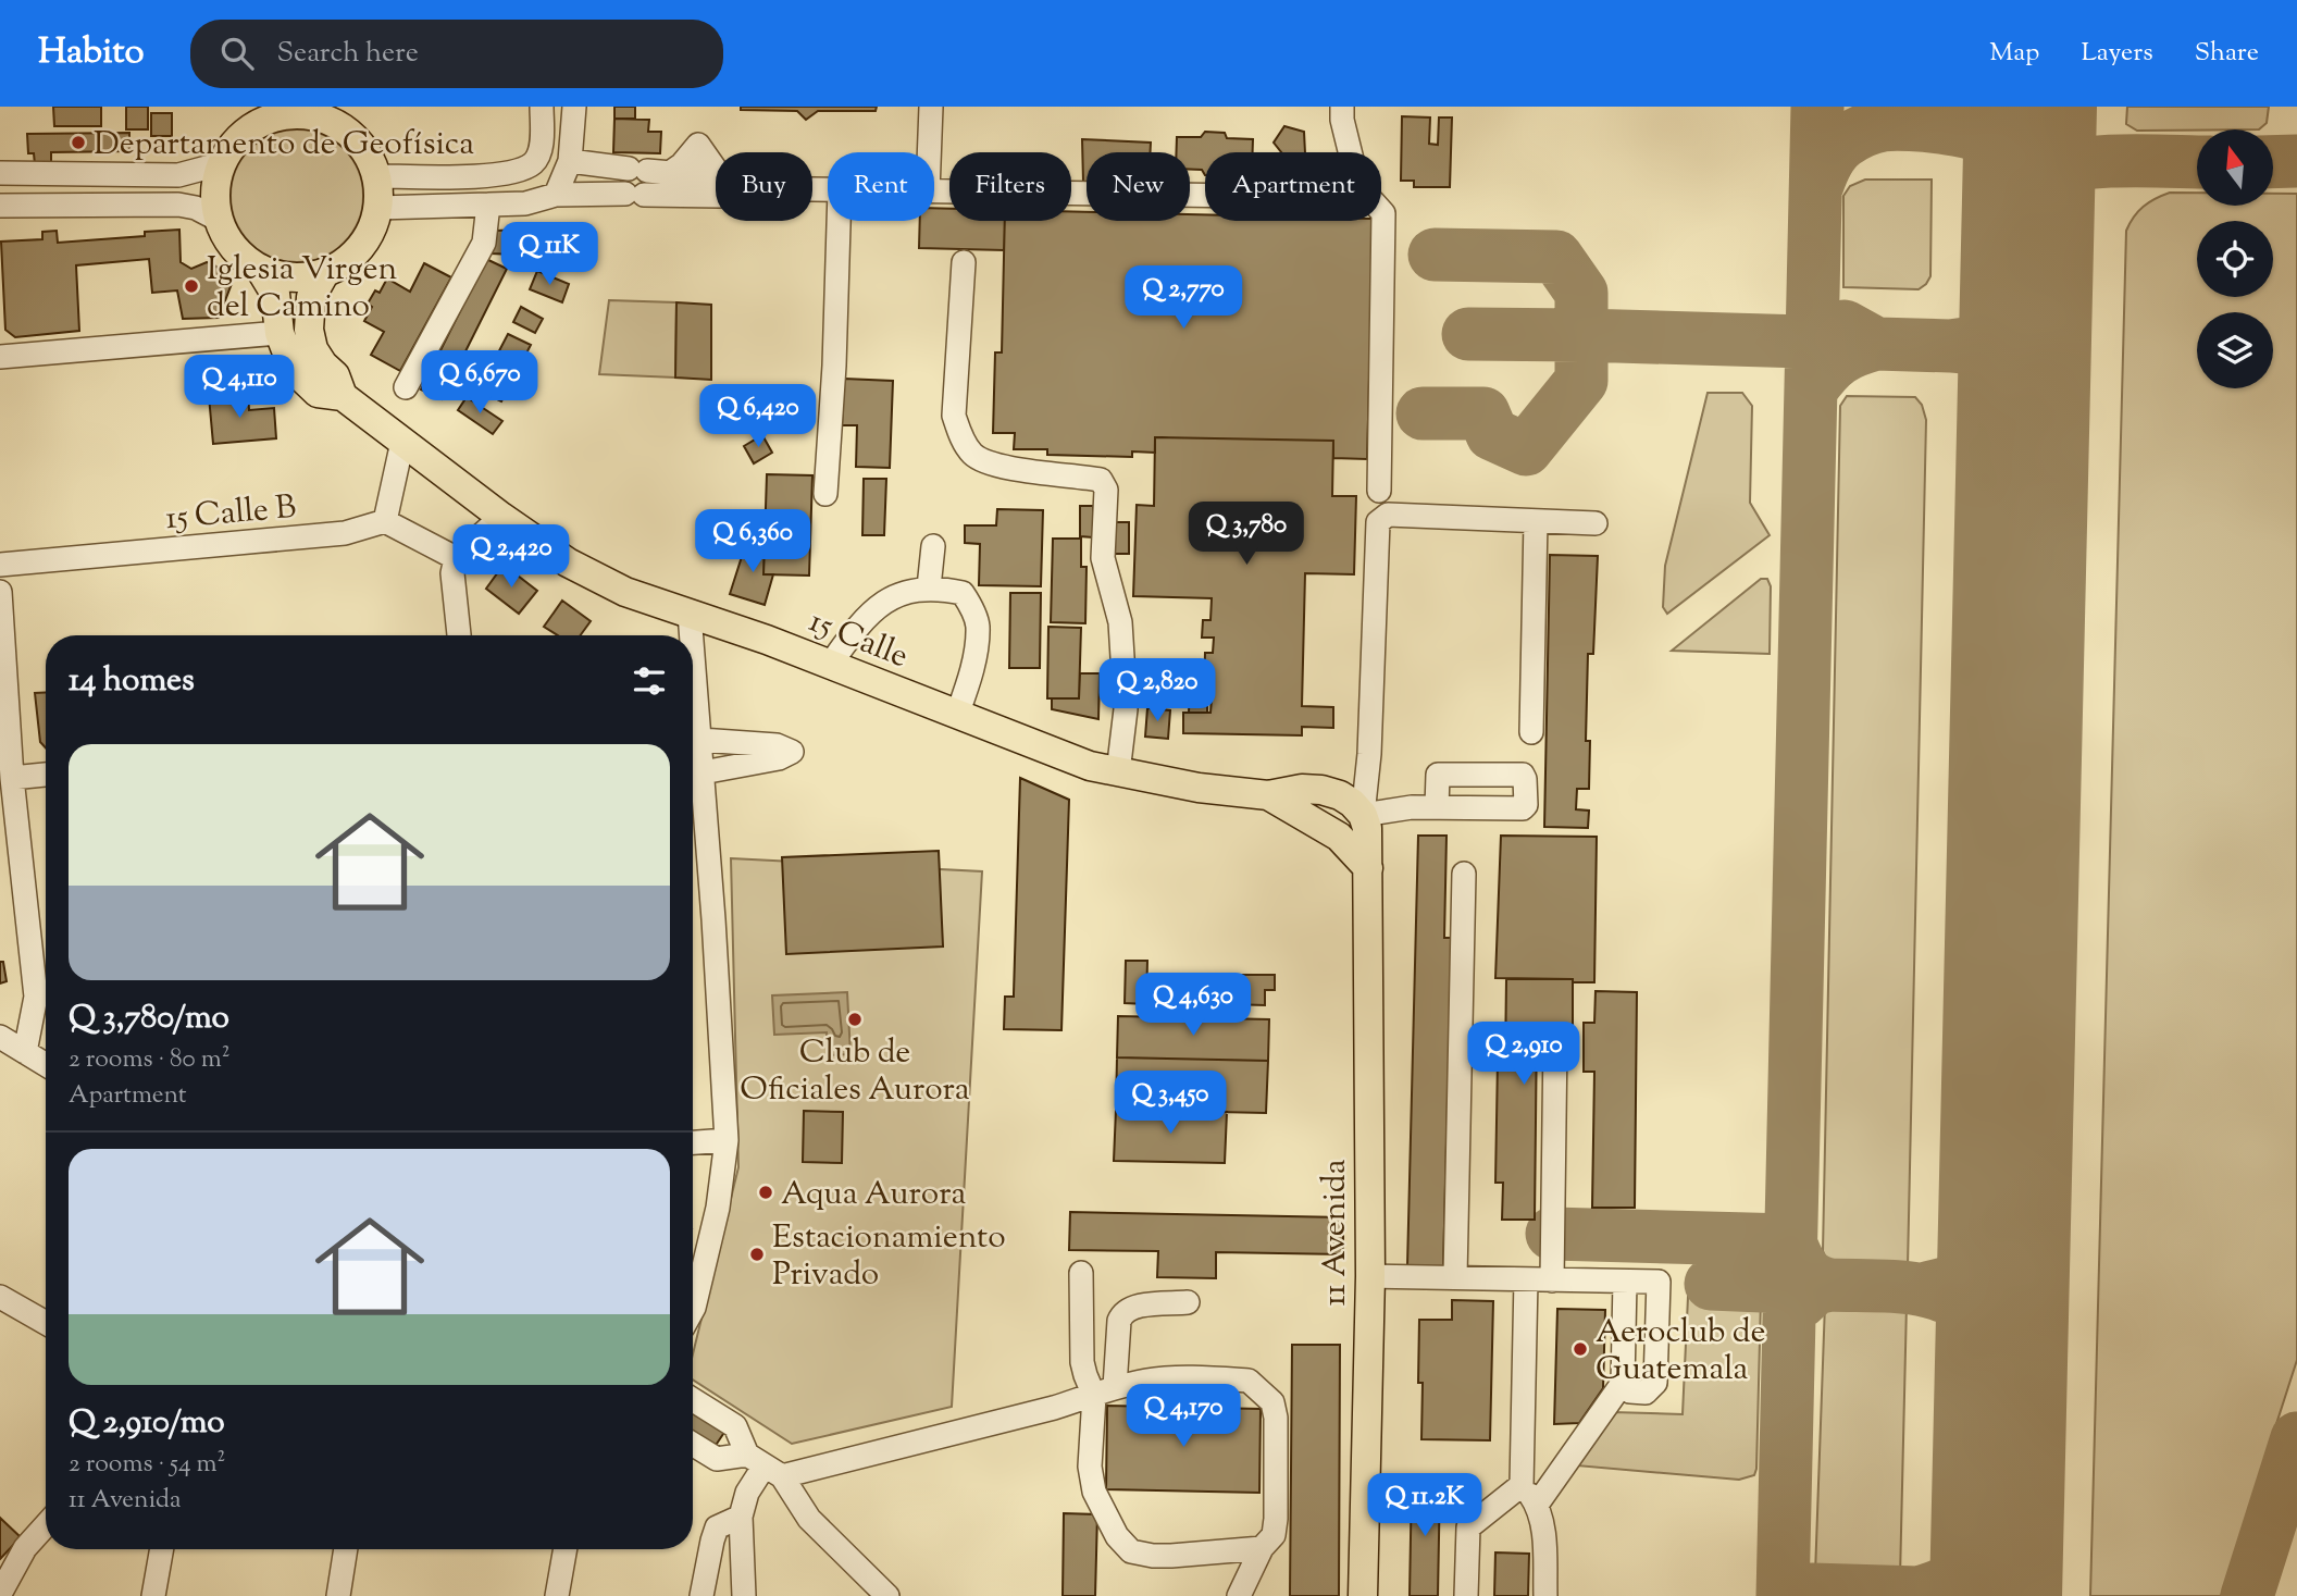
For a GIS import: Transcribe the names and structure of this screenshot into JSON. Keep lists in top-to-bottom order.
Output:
{
  "streets": {
    "main road": ["15 Calle", "11 Avenida"],
    "street": ["15 Calle B"]
  },
  "places": [
    "Departamento de Geofísica",
    "Iglesia Virgen del Camino",
    "Club de Oficiales Aurora",
    "Aqua Aurora",
    "Estacionamiento Privado",
    "Aeroclub de Guatemala"
  ],
  "north": "top",
  "page": {
    "header": "Habito",
    "search": "Search here",
    "nav": ["Map", "Layers", "Share"],
    "chip": [
      "Buy",
      "Rent",
      "Filters",
      "New",
      "Apartment"
    ],
    "price": [
      "Q 11K",
      "Q 2,770",
      "Q 6,670",
      "Q 4,110",
      "Q 6,420",
      "Q 3,780",
      "Q 6,360",
      "Q 2,420",
      "Q 2,820",
      "Q 4,630",
      "Q 2,910",
      "Q 3,450",
      "Q 4,170",
      "Q 11.2K"
    ],
    "heading": "14 homes",
    "list": [
      {
        "name": "Q 3,780/mo",
        "note": "2 rooms · 80 m² · Apartment"
      },
      {
        "name": "Q 2,910/mo",
        "note": "2 rooms · 54 m² · 11 Avenida"
      }
    ]
  }
}
